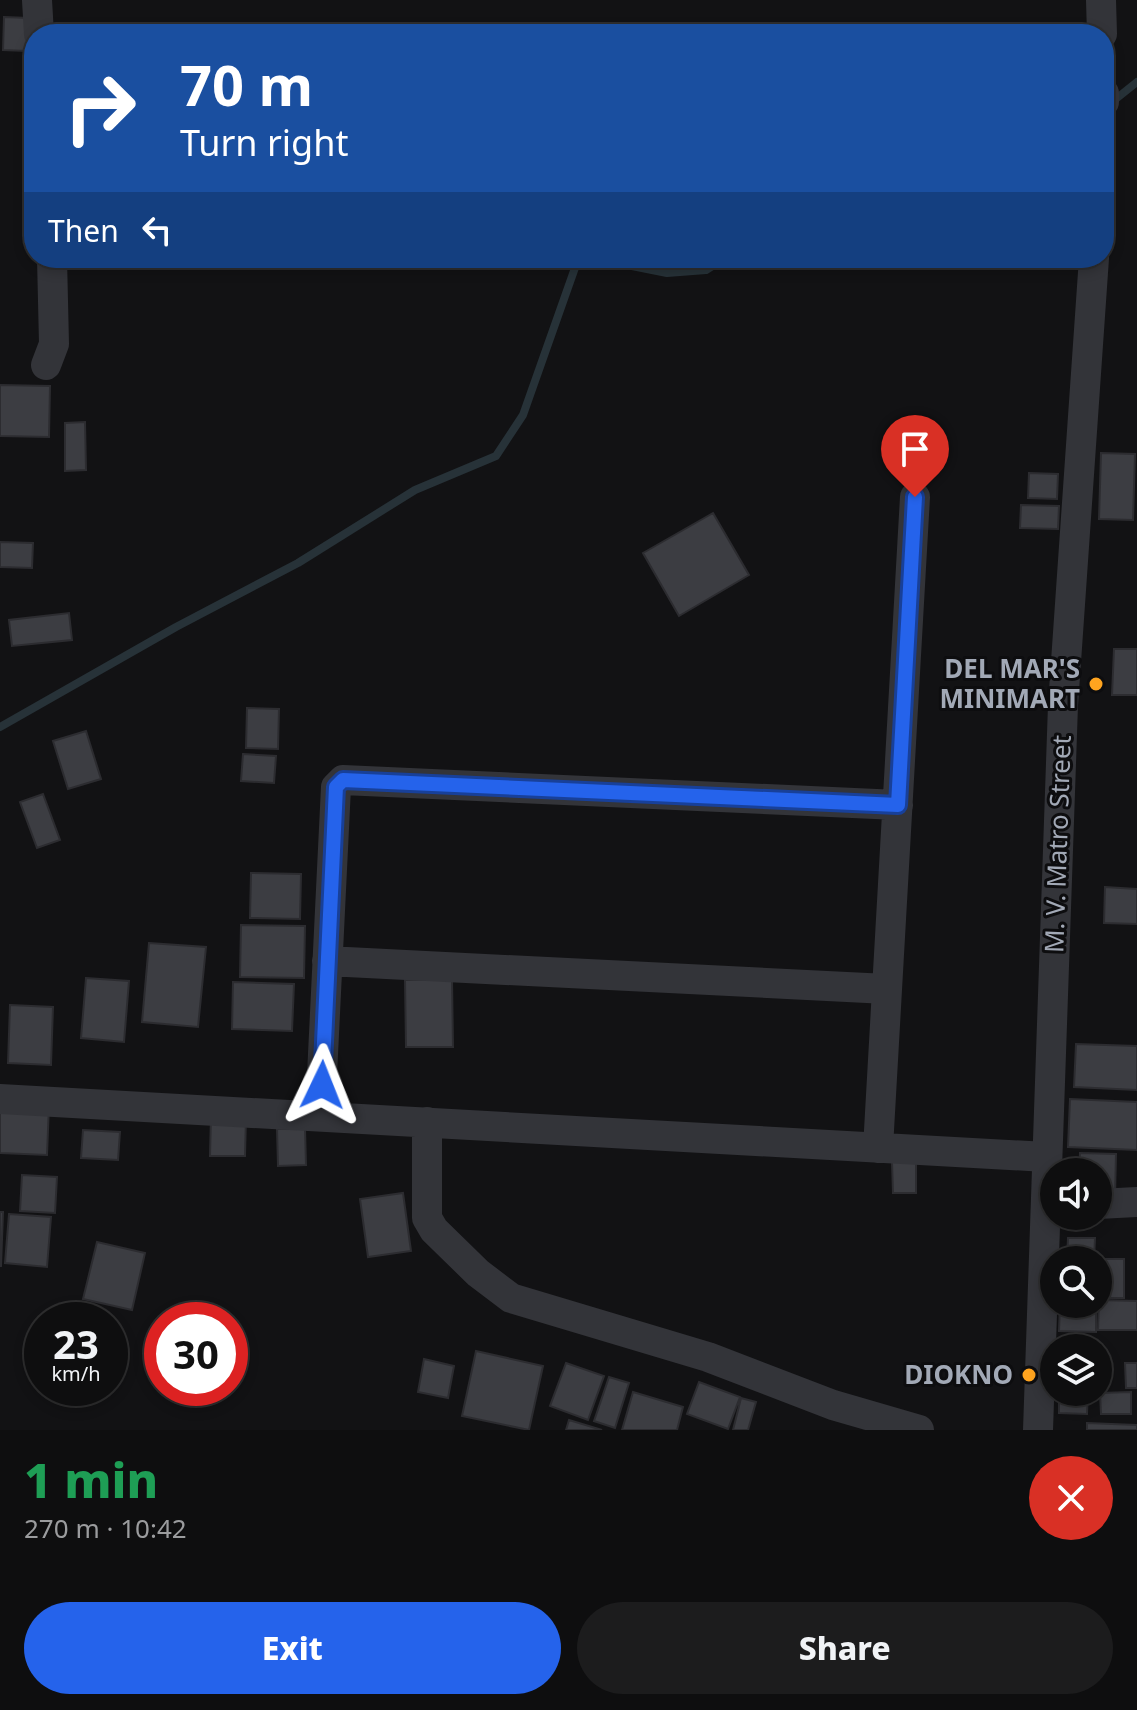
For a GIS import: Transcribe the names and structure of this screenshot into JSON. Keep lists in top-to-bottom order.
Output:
{
  "streets": {
    "street": ["M. V. Matro Street"]
  },
  "places": ["DEL MAR'S MINIMART", "DIOKNO"],
  "page": {
    "turn": ["70 m", "Turn right"],
    "then": "Then",
    "speed": "23 km/h",
    "limit": "30",
    "heading": ["1 min", "270 m · 10:42"],
    "buttons": ["Exit", "Share"]
  }
}
